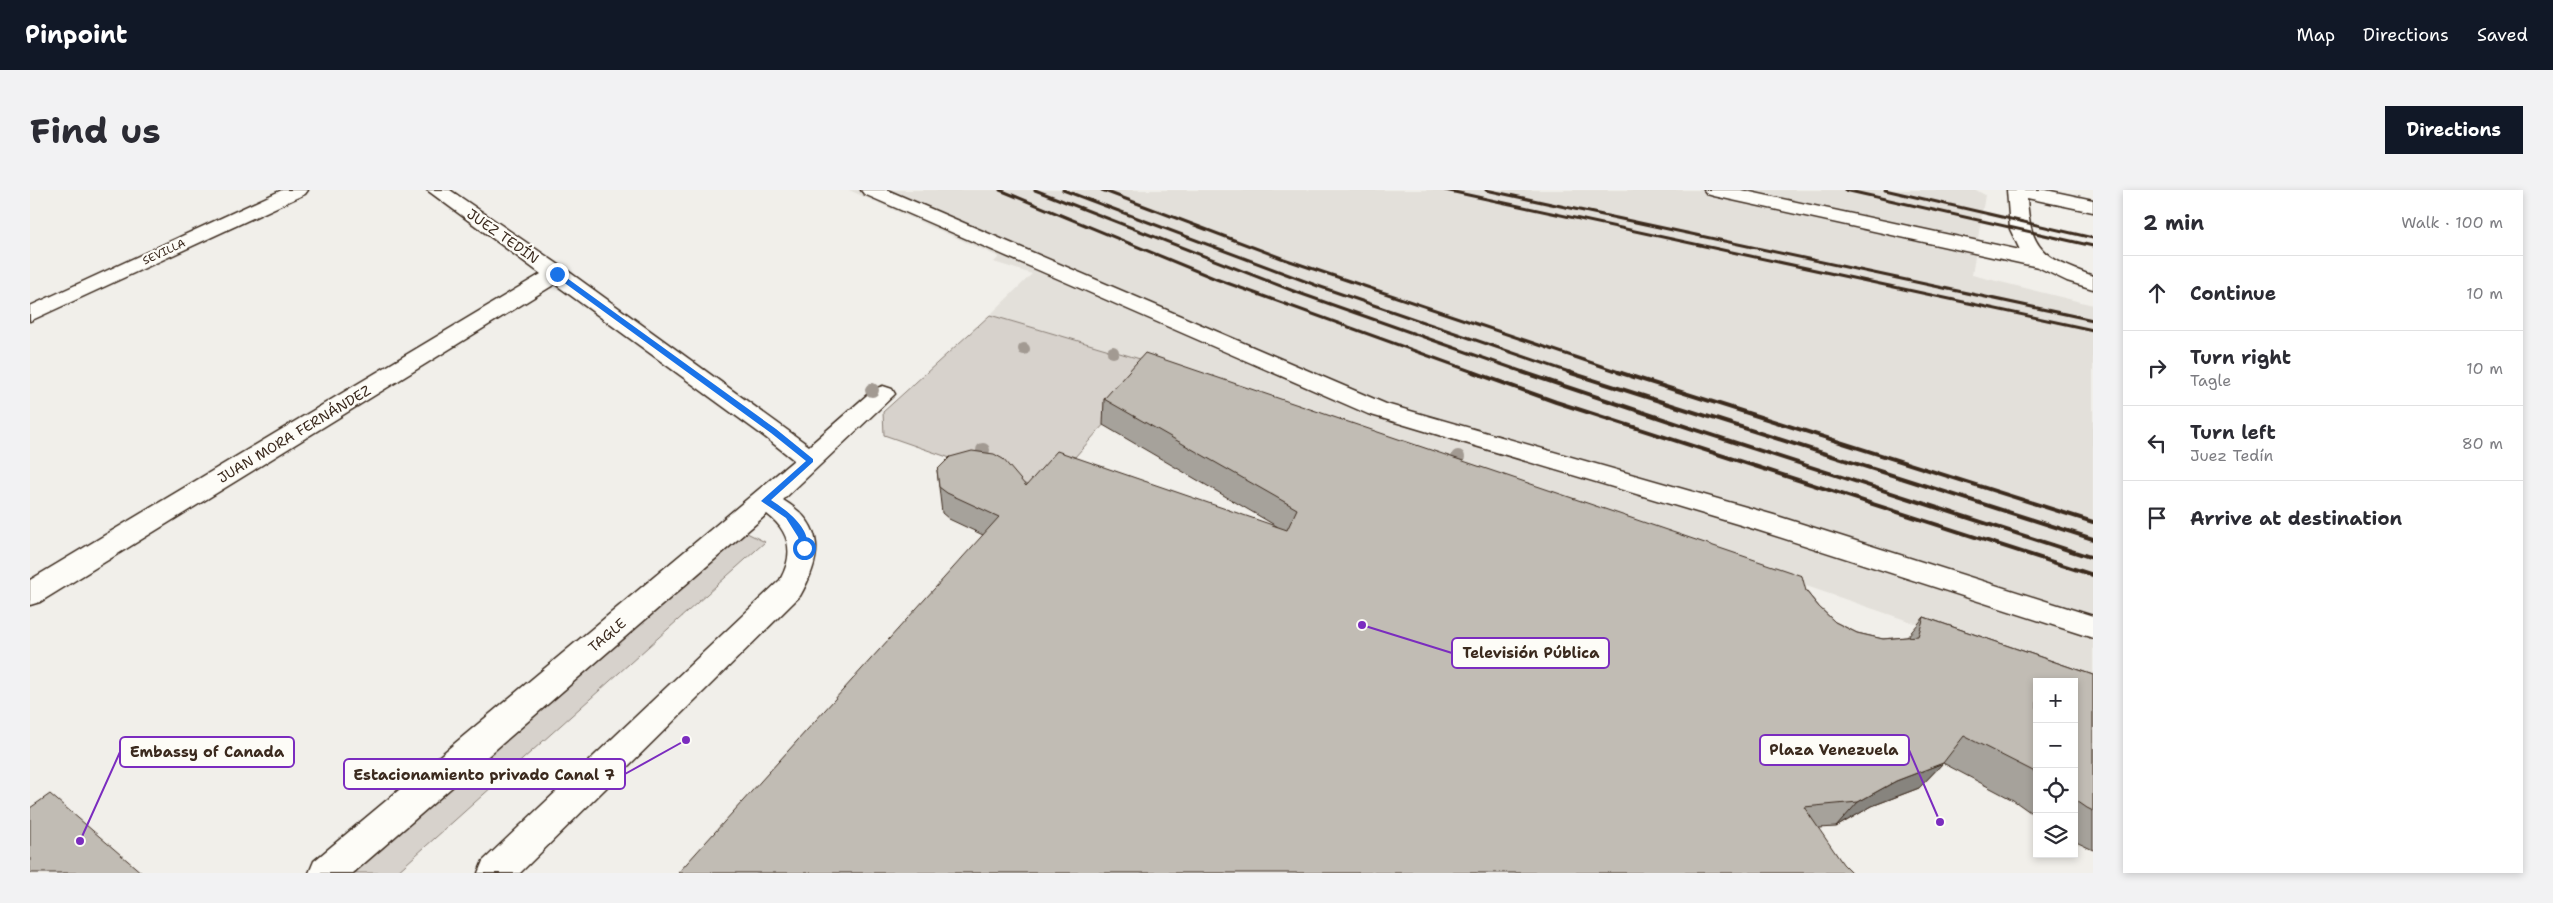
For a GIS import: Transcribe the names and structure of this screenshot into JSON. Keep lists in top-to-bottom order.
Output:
{
  "streets": {
    "street": [
      "JUEZ TEDÍN",
      "SEVILLA",
      "JUAN MORA FERNÁNDEZ",
      "TAGLE"
    ]
  },
  "crossings": [
    ["JUEZ TEDÍN", "JUAN MORA FERNÁNDEZ"],
    ["JUEZ TEDÍN", "TAGLE"]
  ],
  "places": [
    "Televisión Pública",
    "Estacionamiento privado Canal 7",
    "Plaza Venezuela",
    "Embassy of Canada"
  ],
  "page": {
    "header": "Pinpoint",
    "nav": ["Map", "Directions", "Saved"],
    "buttons": "Directions",
    "title": "Find us",
    "heading": ["2 min", "Walk · 100 m"],
    "list": [
      ["Continue", "10 m"],
      ["Turn right", "Tagle", "10 m"],
      ["Turn left", "Juez Tedín", "80 m"],
      "Arrive at destination"
    ],
    "map_buttons": ["+", "−"]
  }
}
